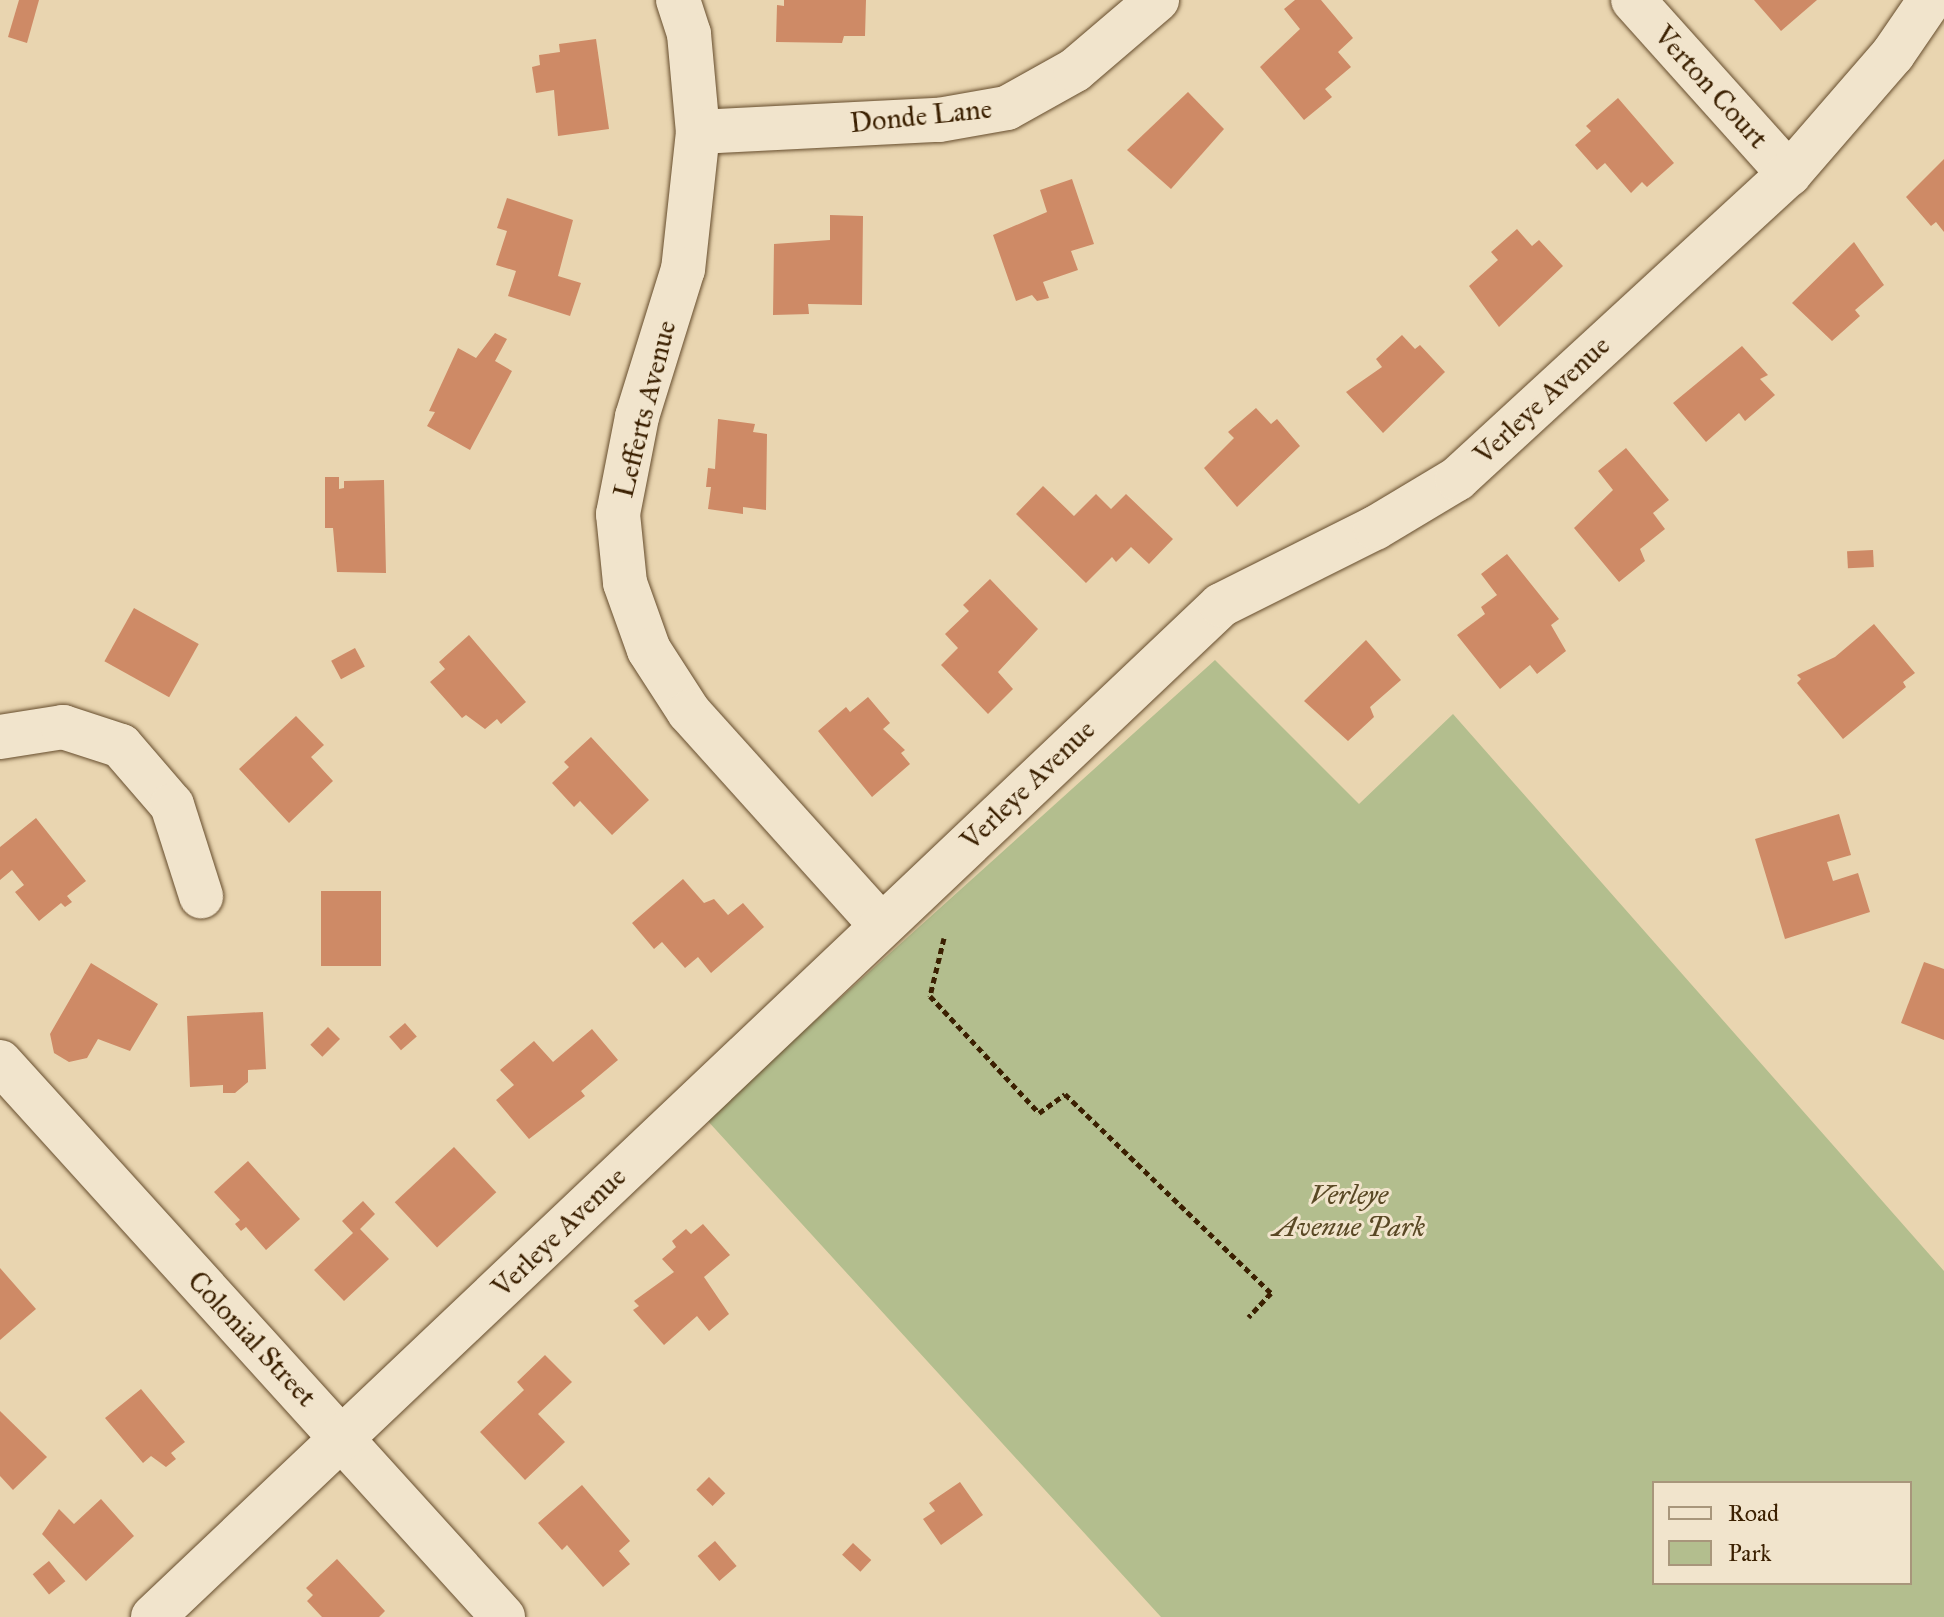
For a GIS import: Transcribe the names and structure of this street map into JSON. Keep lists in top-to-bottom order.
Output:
{
  "streets": {
    "street": [
      "Verton Court",
      "Donde Lane",
      "Verleye Avenue",
      "Lefferts Avenue",
      "Colonial Street"
    ]
  },
  "crossings": [
    ["Verton Court", "Verleye Avenue"],
    ["Donde Lane", "Lefferts Avenue"],
    ["Verleye Avenue", "Lefferts Avenue"],
    ["Verleye Avenue", "Colonial Street"]
  ],
  "parks": ["Verleye Avenue Park"],
  "legend": ["Road", "Park"]
}
